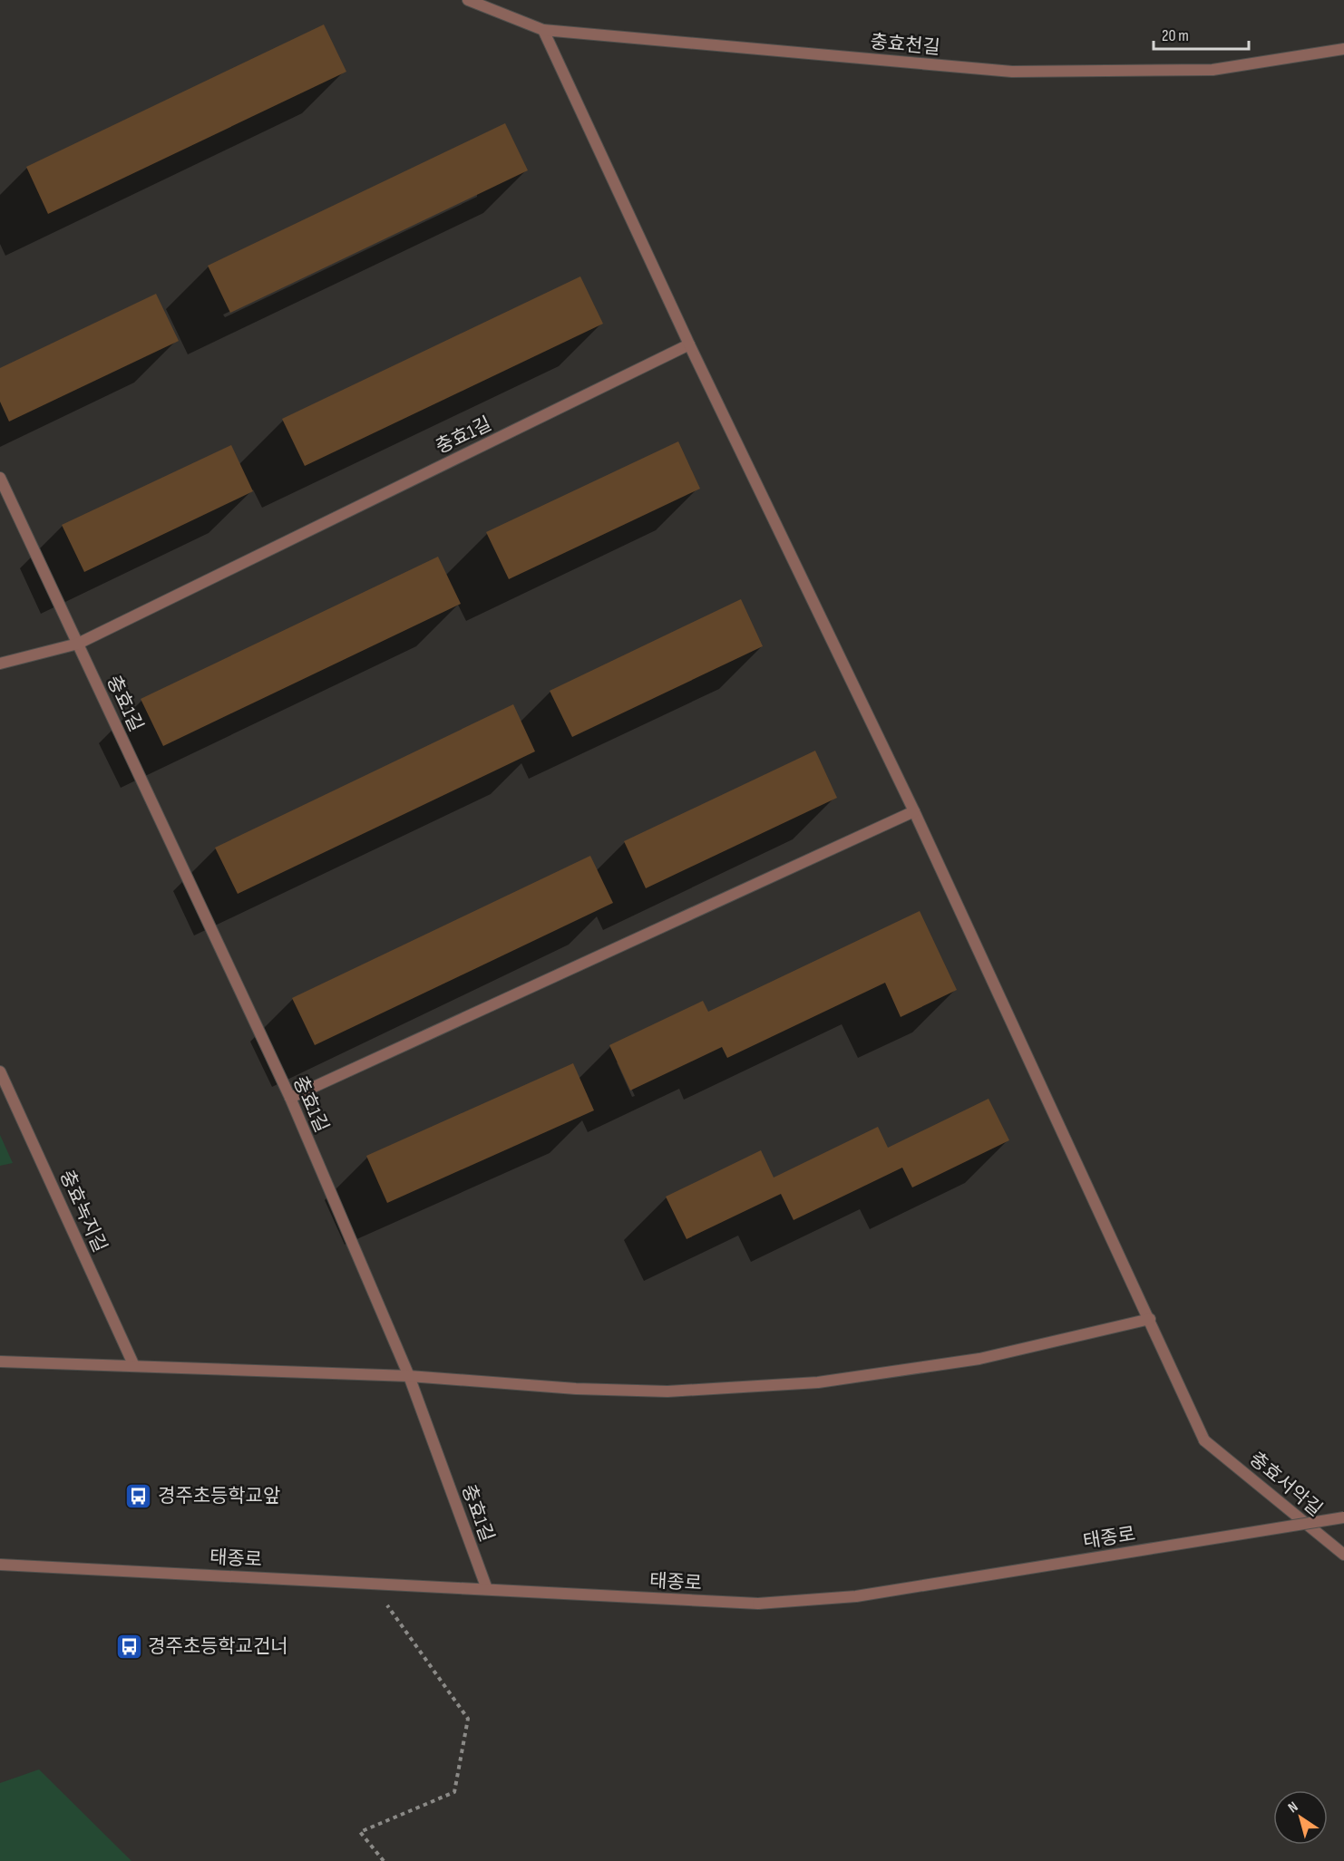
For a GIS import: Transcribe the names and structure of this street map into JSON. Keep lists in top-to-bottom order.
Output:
{
  "streets": {
    "street": [
      "충효천길",
      "충효1길",
      "충효녹지길",
      "충효서악길",
      "태종로"
    ]
  },
  "crossings": [
    ["충효1길", "태종로"]
  ],
  "places": {
    "bus stop": ["경주초등학교앞", "경주초등학교건너"]
  },
  "scale_bar": "20 m",
  "north": "top left"
}
